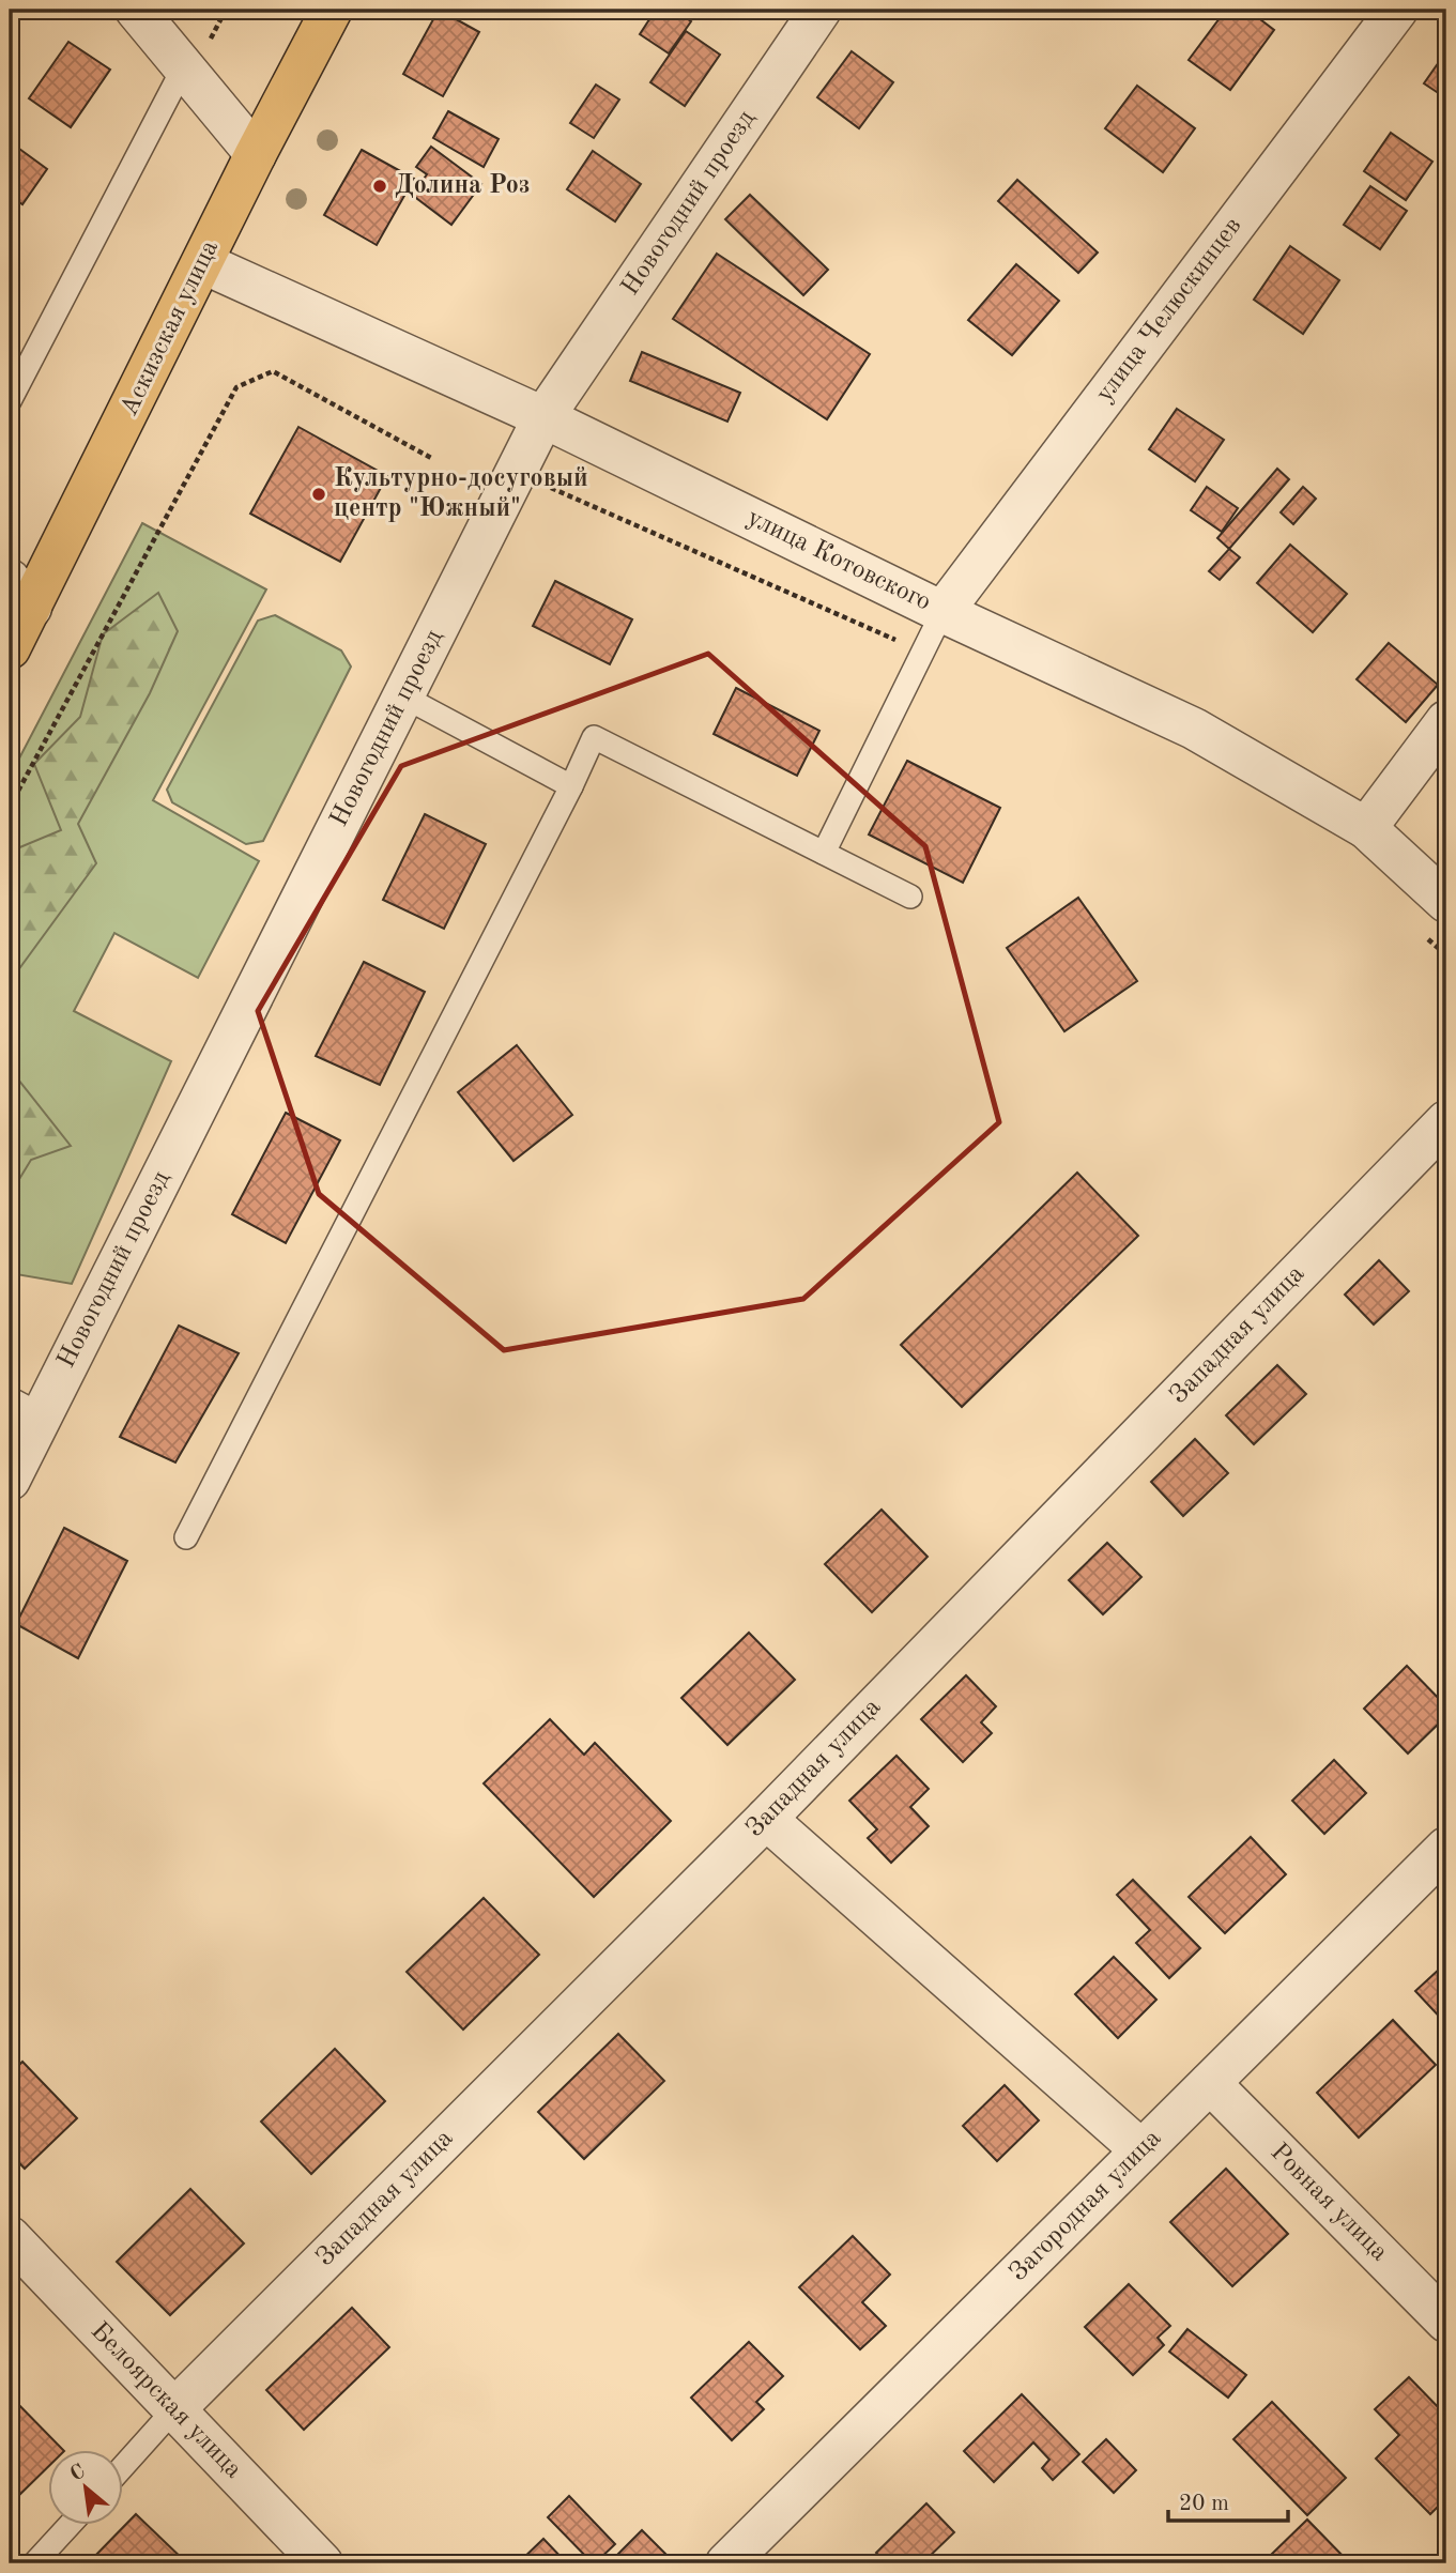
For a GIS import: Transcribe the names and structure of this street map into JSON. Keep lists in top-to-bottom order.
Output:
{
  "streets": {
    "main road": ["Аскизская улица"],
    "street": [
      "Новогодний проезд",
      "улица Челюскинцев",
      "улица Котовского",
      "Западная улица",
      "Ровная улица",
      "Загородная улица",
      "Белоярская улица"
    ]
  },
  "crossings": [
    ["Новогодний проезд", "улица Котовского"],
    ["улица Челюскинцев", "улица Котовского"],
    ["Аскизская улица", "улица Котовского"],
    ["Западная улица", "Белоярская улица"],
    ["Ровная улица", "Загородная улица"]
  ],
  "places": ["Долина Роз", "Культурно-досуговый центр \"Южный\""],
  "scale_bar": "20 m",
  "north": "top left"
}
